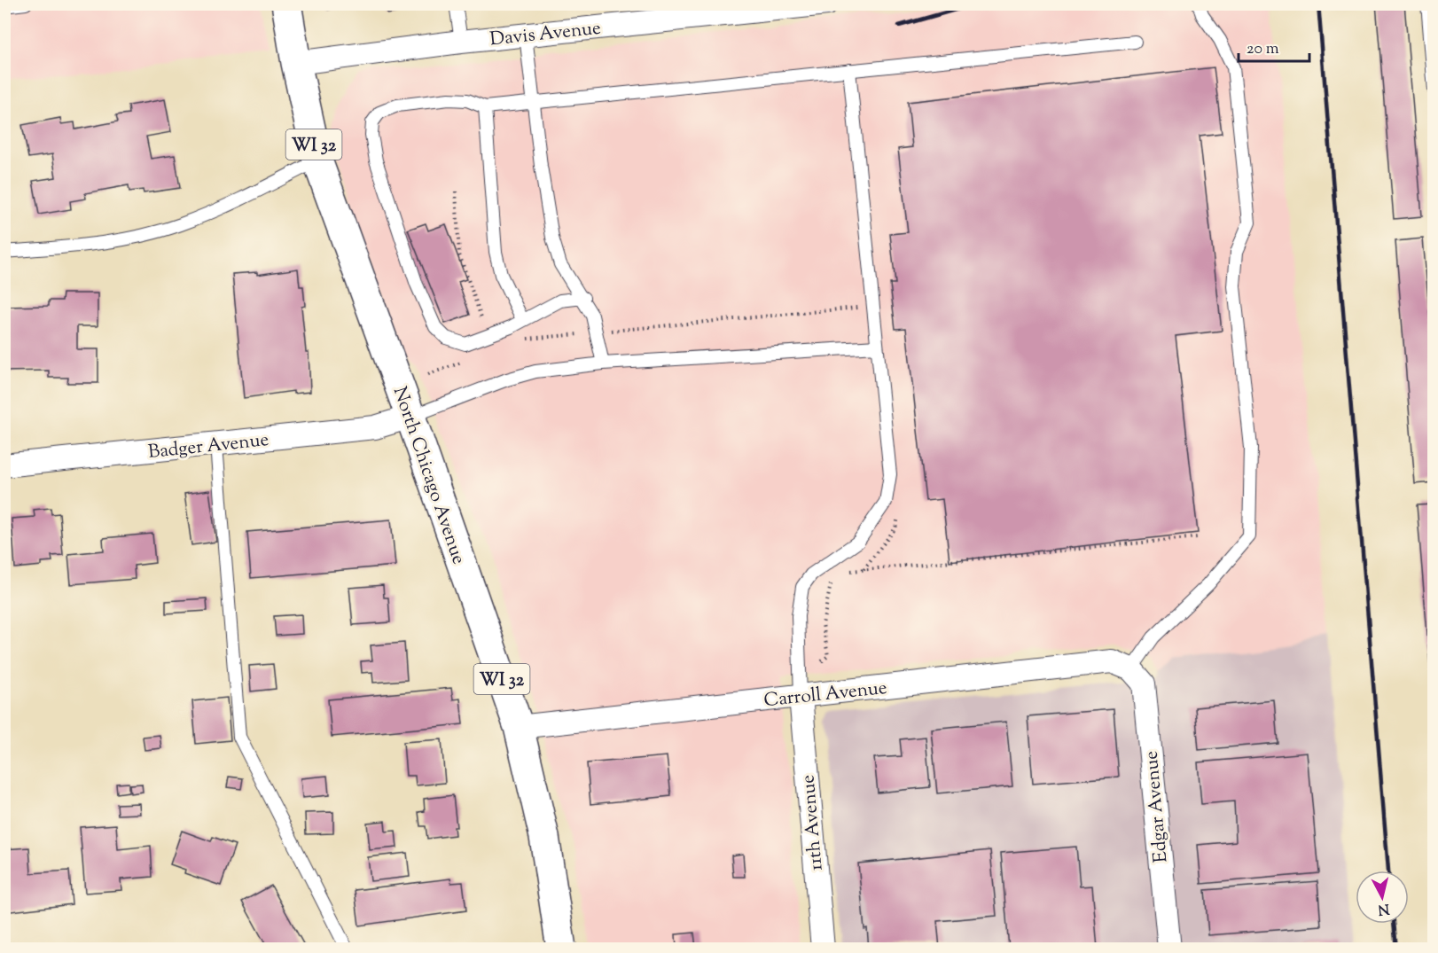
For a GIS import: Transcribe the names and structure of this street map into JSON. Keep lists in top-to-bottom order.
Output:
{
  "streets": {
    "main road": ["WI 32", "North Chicago Avenue"],
    "street": [
      "Davis Avenue",
      "Badger Avenue",
      "Carroll Avenue",
      "Edgar Avenue",
      "11th Avenue"
    ]
  },
  "crossings": [
    ["Davis Avenue", "North Chicago Avenue"],
    ["Badger Avenue", "North Chicago Avenue"],
    ["North Chicago Avenue", "Carroll Avenue"],
    ["Carroll Avenue", "Edgar Avenue"],
    ["Carroll Avenue", "11th Avenue"]
  ],
  "scale_bar": "20 m",
  "north": "bottom"
}
